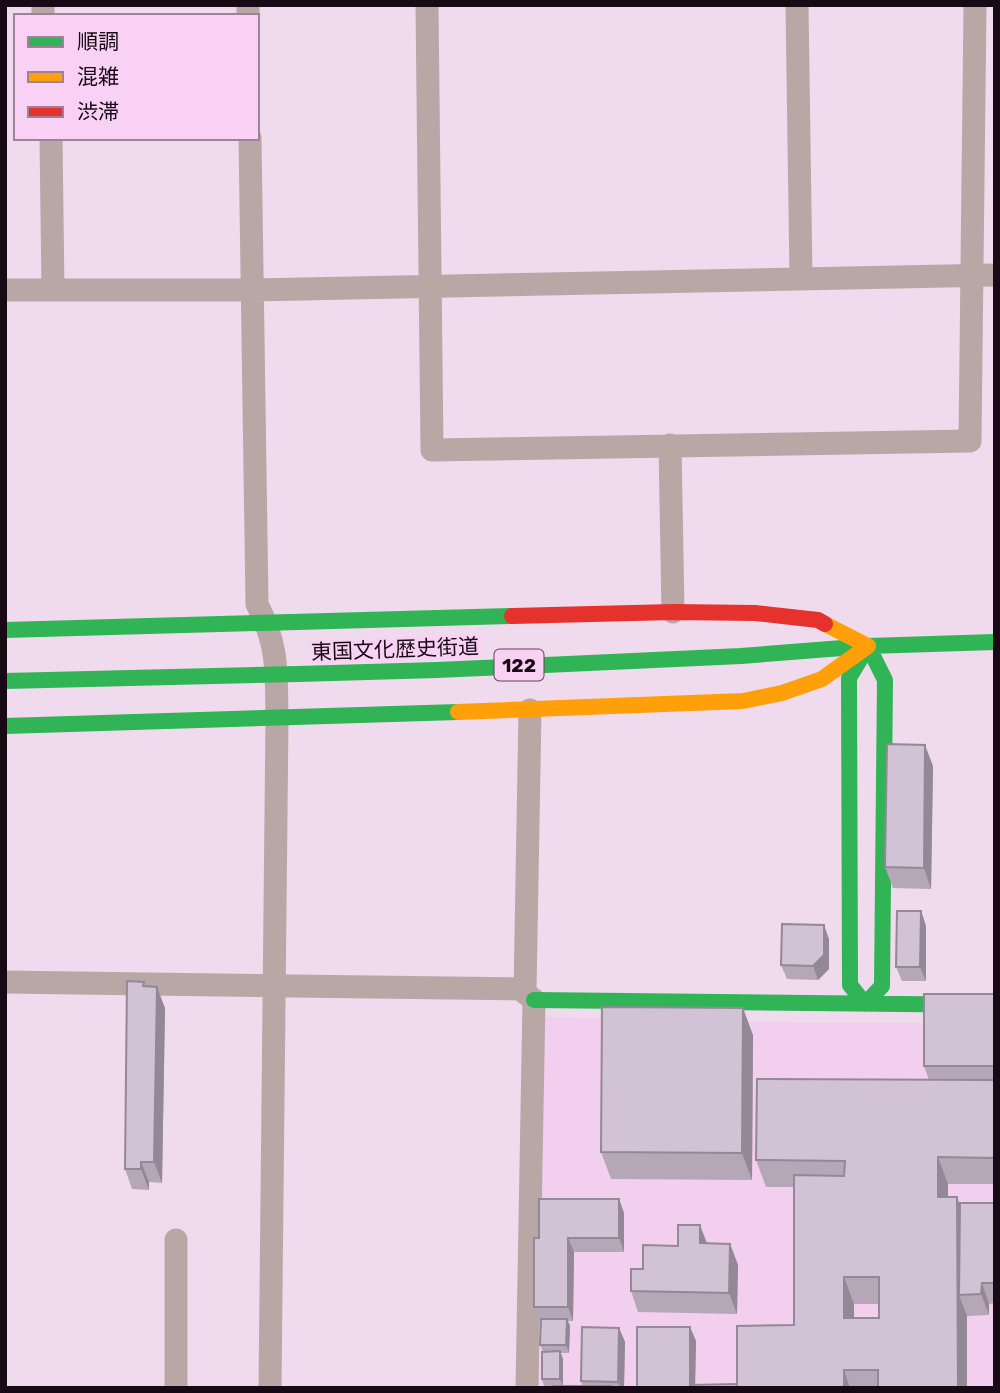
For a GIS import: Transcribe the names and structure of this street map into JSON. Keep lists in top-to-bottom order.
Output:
{
  "streets": {
    "main road": ["東国文化歴史街道", "122"]
  },
  "legend": ["順調", "混雑", "渋滞"]
}
